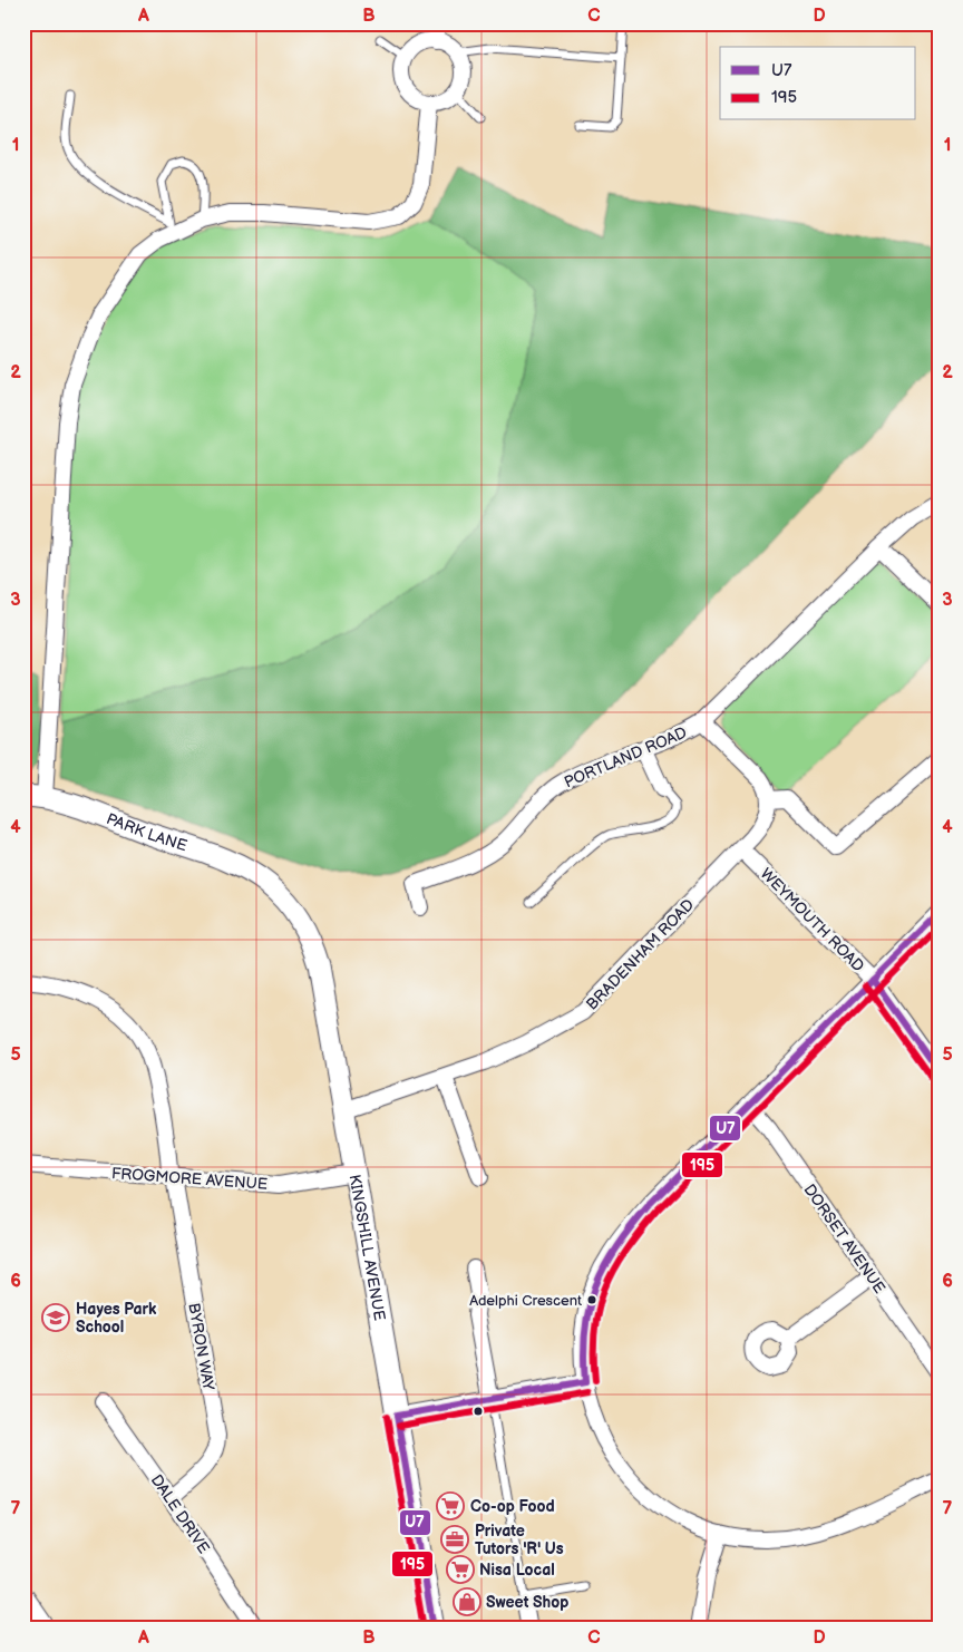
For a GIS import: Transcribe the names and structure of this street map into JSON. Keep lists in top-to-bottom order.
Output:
{
  "streets": {
    "street": [
      "PORTLAND ROAD",
      "PARK LANE",
      "WEYMOUTH ROAD",
      "BRADENHAM ROAD",
      "FROGMORE AVENUE",
      "DORSET AVENUE",
      "KINGSHILL AVENUE",
      "BYRON WAY",
      "DALE DRIVE"
    ]
  },
  "crossings": [
    ["PARK LANE", "KINGSHILL AVENUE"],
    ["WEYMOUTH ROAD", "BRADENHAM ROAD"],
    ["BRADENHAM ROAD", "KINGSHILL AVENUE"],
    ["FROGMORE AVENUE", "KINGSHILL AVENUE"],
    ["FROGMORE AVENUE", "BYRON WAY"],
    ["BYRON WAY", "DALE DRIVE"]
  ],
  "places": {
    "other": ["Adelphi Crescent"],
    "school or university": ["Hayes Park School"],
    "supermarket": ["Co-op Food", "Nisa Local"],
    "office": ["Private Tutors 'R' Us"],
    "shop": ["Sweet Shop"]
  },
  "lines": ["transit line U7", "transit line 195"],
  "legend": ["U7", "195"],
  "grid": {
    "columns": [
      "A",
      "B",
      "C",
      "D"
    ],
    "rows": [
      "1",
      "2",
      "3",
      "4",
      "5",
      "6",
      "7"
    ]
  }
}
